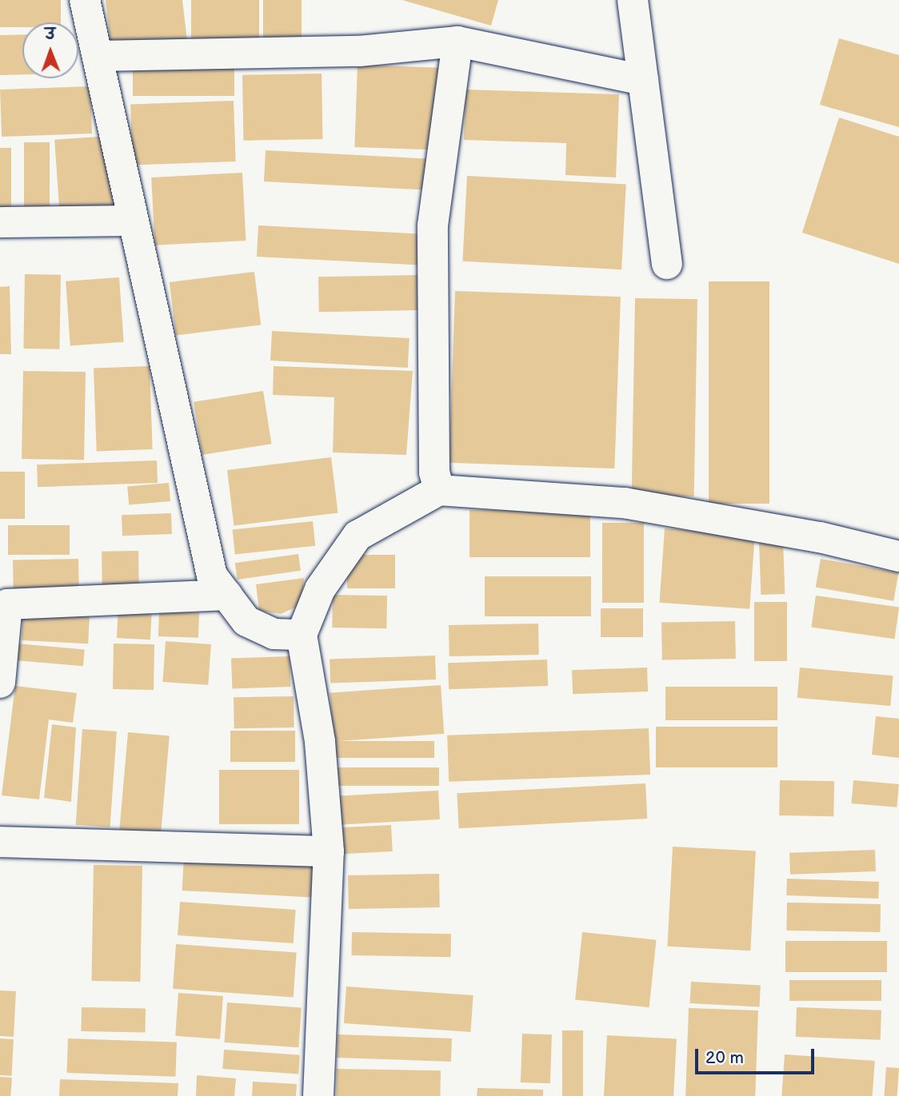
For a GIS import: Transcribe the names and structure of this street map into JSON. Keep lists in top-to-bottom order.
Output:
{
  "scale_bar": "20 m",
  "north": "top"
}
